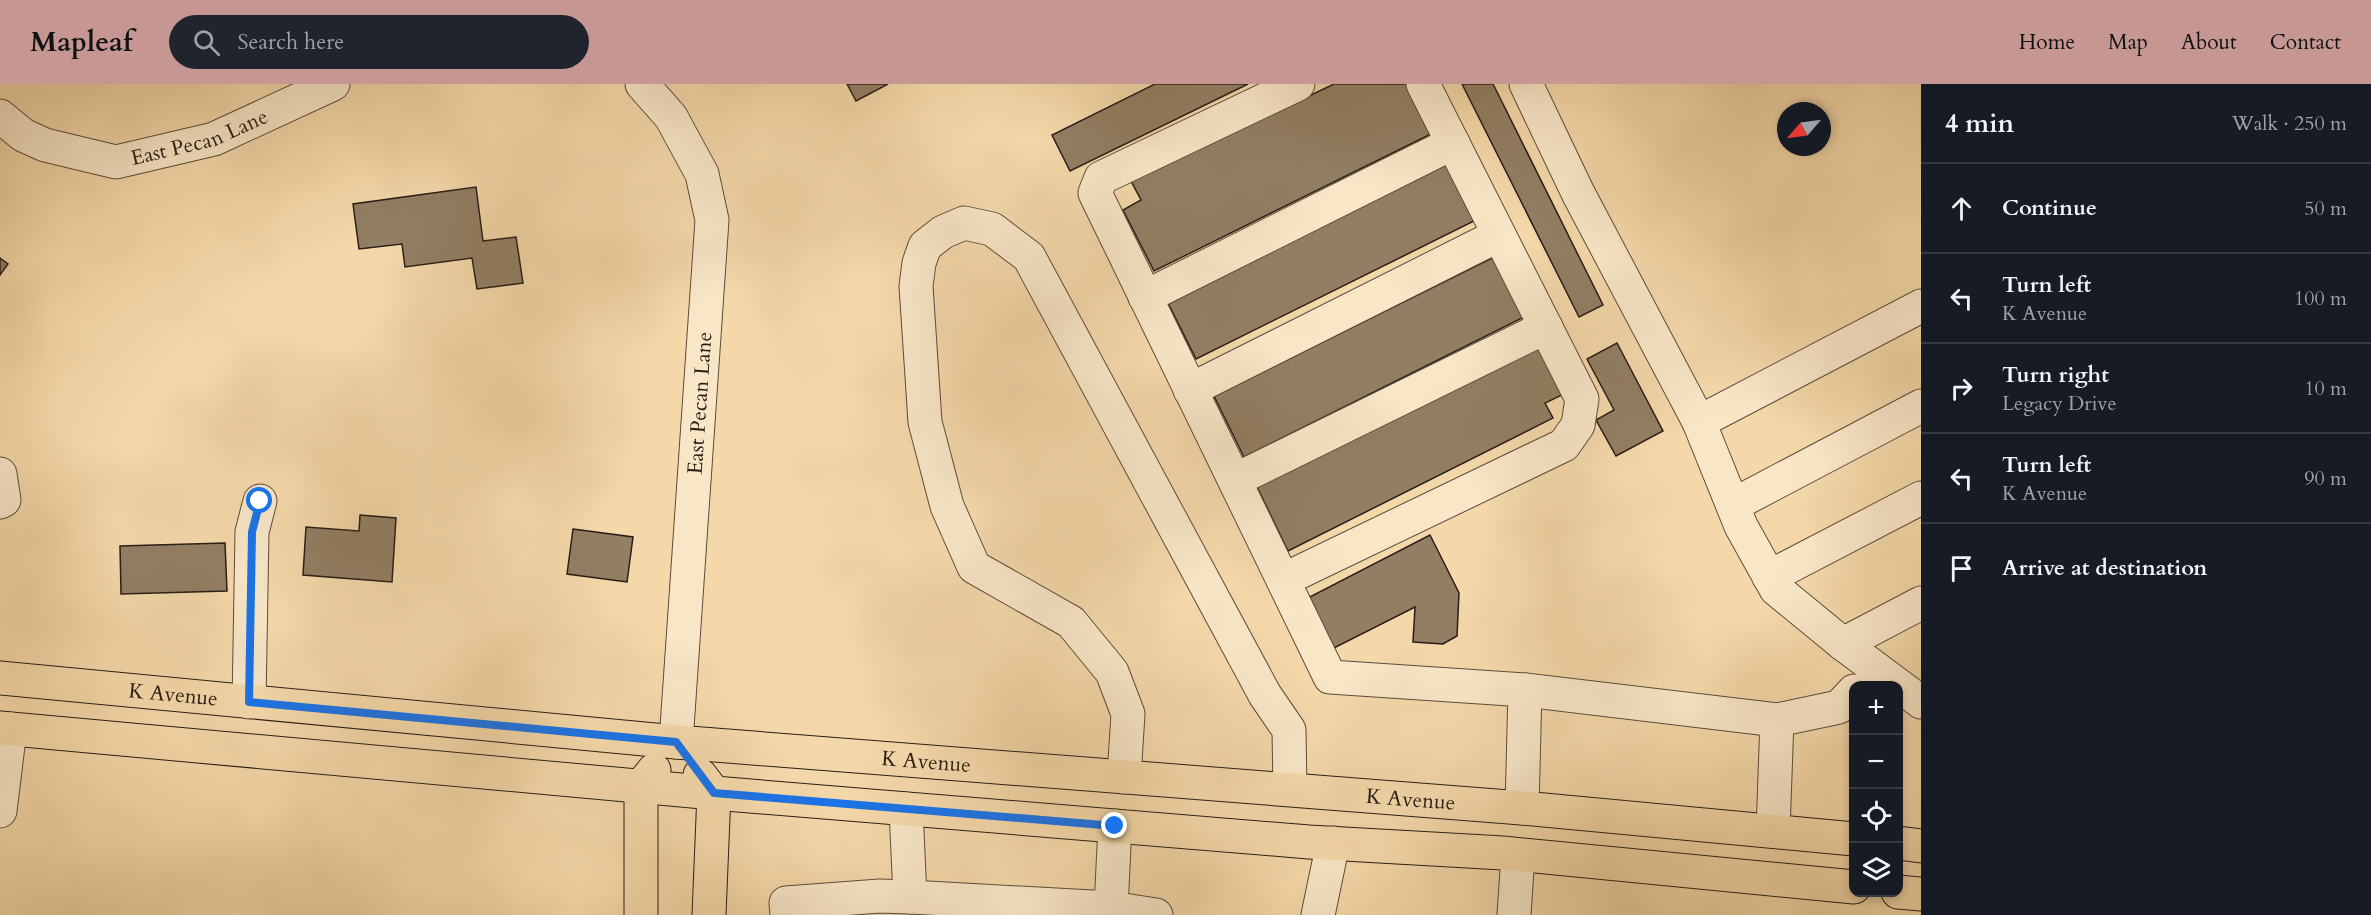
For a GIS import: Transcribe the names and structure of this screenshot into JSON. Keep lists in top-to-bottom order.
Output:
{
  "streets": {
    "main road": ["K Avenue"],
    "street": ["East Pecan Lane"]
  },
  "crossings": [
    ["East Pecan Lane", "K Avenue"]
  ],
  "north": "bottom left",
  "page": {
    "header": "Mapleaf",
    "search": "Search here",
    "nav": [
      "Home",
      "Map",
      "About",
      "Contact"
    ],
    "heading": ["4 min", "Walk · 250 m"],
    "list": [
      ["Continue", "50 m"],
      ["Turn left", "K Avenue", "100 m"],
      ["Turn right", "Legacy Drive", "10 m"],
      ["Turn left", "K Avenue", "90 m"],
      "Arrive at destination"
    ],
    "map_buttons": ["+", "−"]
  }
}
